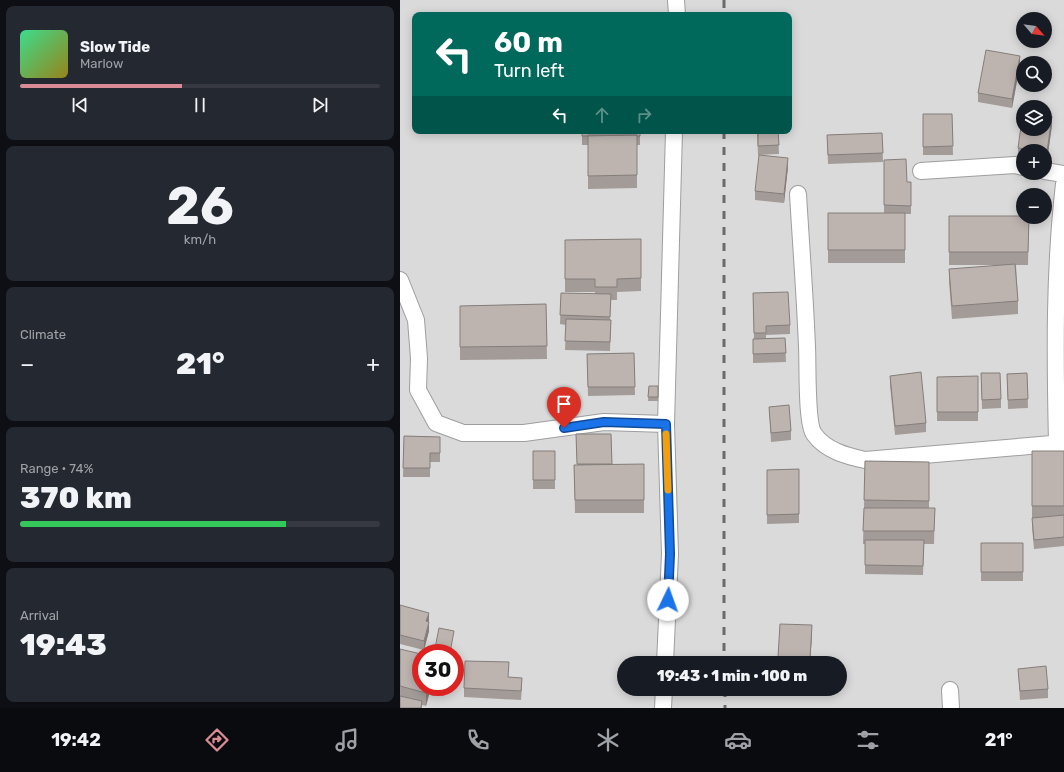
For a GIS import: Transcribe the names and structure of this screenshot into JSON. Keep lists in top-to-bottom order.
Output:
{
  "north": "bottom right",
  "page": {
    "map_buttons": ["+", "−"],
    "turn": ["60 m", "Turn left"],
    "song": ["Slow Tide", "Marlow"],
    "tile": [
      ["26", "km/h"],
      "Climate",
      ["Range · 74%", "370 km"],
      ["Arrival", "19:43"]
    ],
    "heat": ["−", "21°", "+"],
    "limit": "30",
    "trip": "19:43 · 1 min · 100 m",
    "tabs": ["19:42", "21°"]
  }
}
